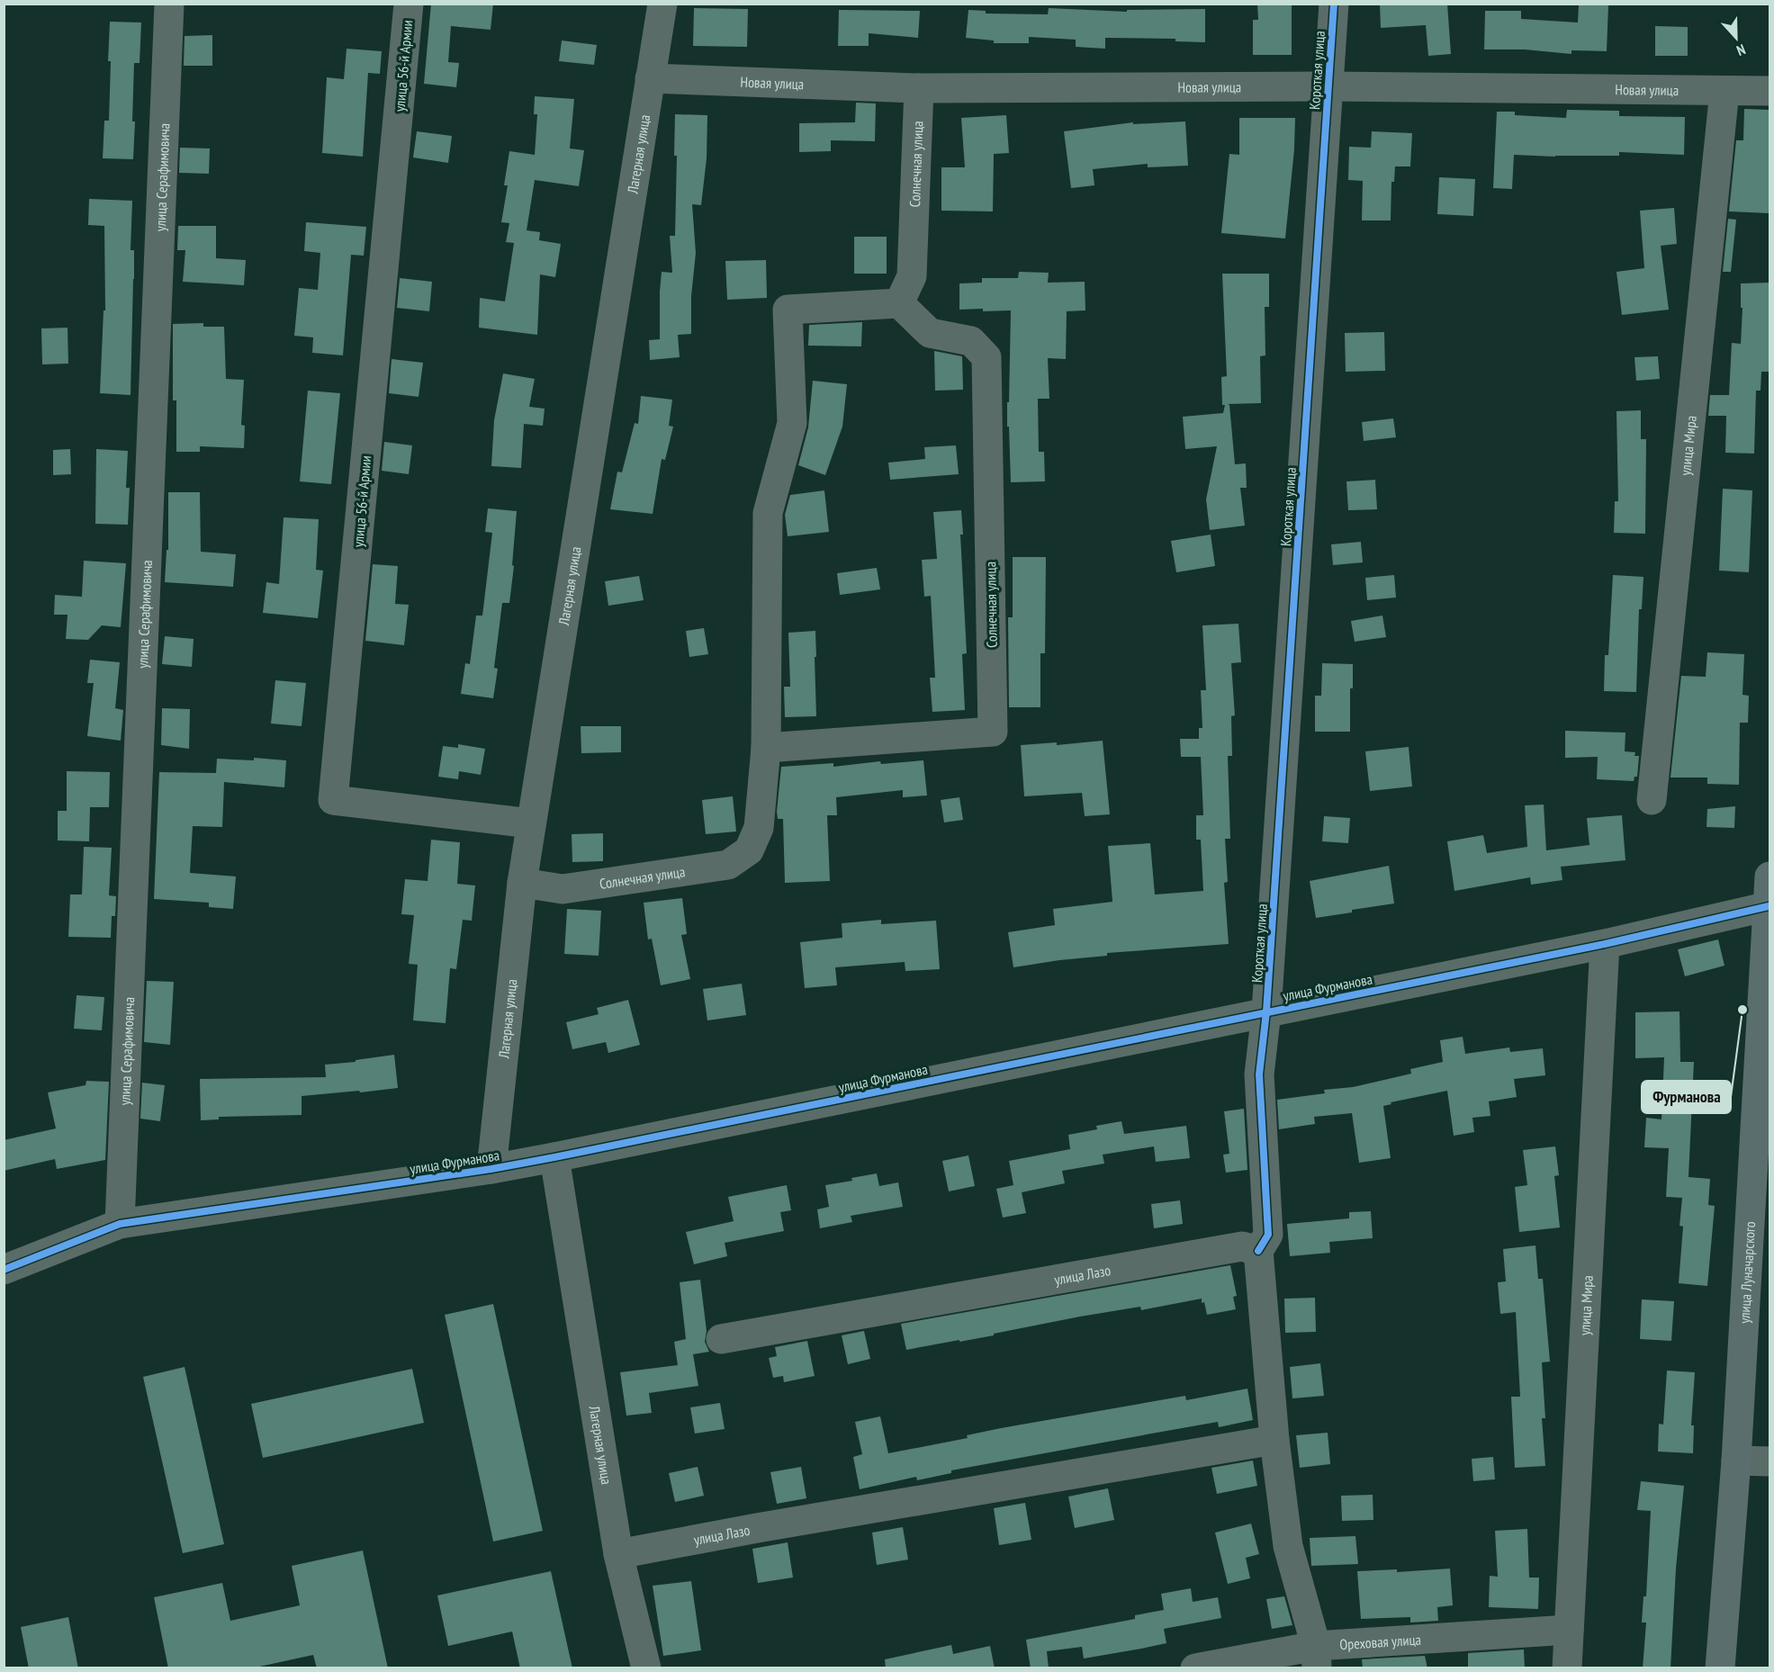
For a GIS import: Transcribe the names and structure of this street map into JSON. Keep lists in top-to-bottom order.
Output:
{
  "streets": {
    "main road": ["улица Луначарского"],
    "street": [
      "улица 56-й Армии",
      "Короткая улица",
      "Новая улица",
      "Лагерная улица",
      "Солнечная улица",
      "улица Серафимовича",
      "улица Мира",
      "улица Фурманова",
      "улица Лазо",
      "Ореховая улица"
    ]
  },
  "crossings": [
    ["улица 56-й Армии", "Лагерная улица"],
    ["Короткая улица", "Новая улица"],
    ["Короткая улица", "улица Фурманова"],
    ["Короткая улица", "улица Лазо"],
    ["Новая улица", "Лагерная улица"],
    ["Новая улица", "Солнечная улица"],
    ["Новая улица", "улица Мира"],
    ["Лагерная улица", "Солнечная улица"],
    ["Лагерная улица", "улица Фурманова"],
    ["Лагерная улица", "улица Лазо"],
    ["улица Серафимовича", "улица Фурманова"],
    ["улица Мира", "улица Фурманова"],
    ["улица Мира", "Ореховая улица"],
    ["улица Фурманова", "улица Луначарского"]
  ],
  "places": ["Фурманова"],
  "north": "bottom"
}
